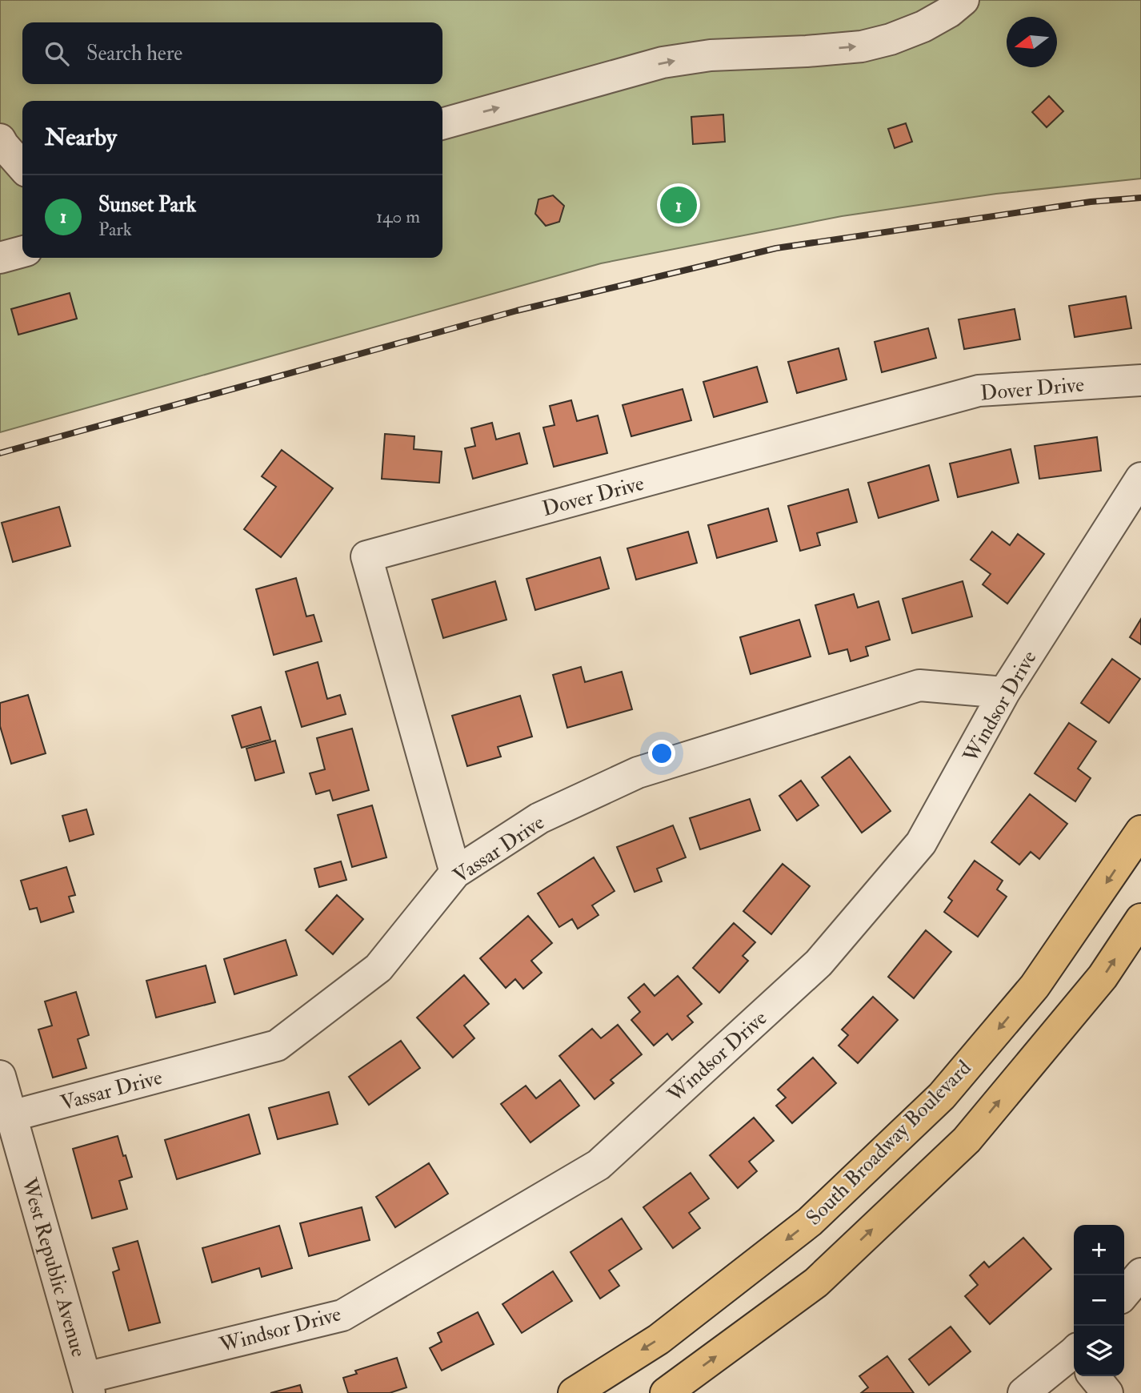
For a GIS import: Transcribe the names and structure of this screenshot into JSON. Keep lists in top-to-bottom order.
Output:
{
  "streets": {
    "main road": ["South Broadway Boulevard"],
    "street": [
      "Dover Drive",
      "Windsor Drive",
      "Vassar Drive",
      "West Republic Avenue"
    ]
  },
  "crossings": [
    ["Dover Drive", "Vassar Drive"],
    ["Windsor Drive", "Vassar Drive"],
    ["Windsor Drive", "West Republic Avenue"],
    ["Vassar Drive", "West Republic Avenue"]
  ],
  "north": "left",
  "page": {
    "search": "Search here",
    "heading": "Nearby",
    "list": [
      {
        "mark": "1",
        "name": "Sunset Park",
        "note": "Park",
        "value": "140 m"
      }
    ],
    "pins": "1",
    "map_buttons": ["+", "−"]
  }
}
